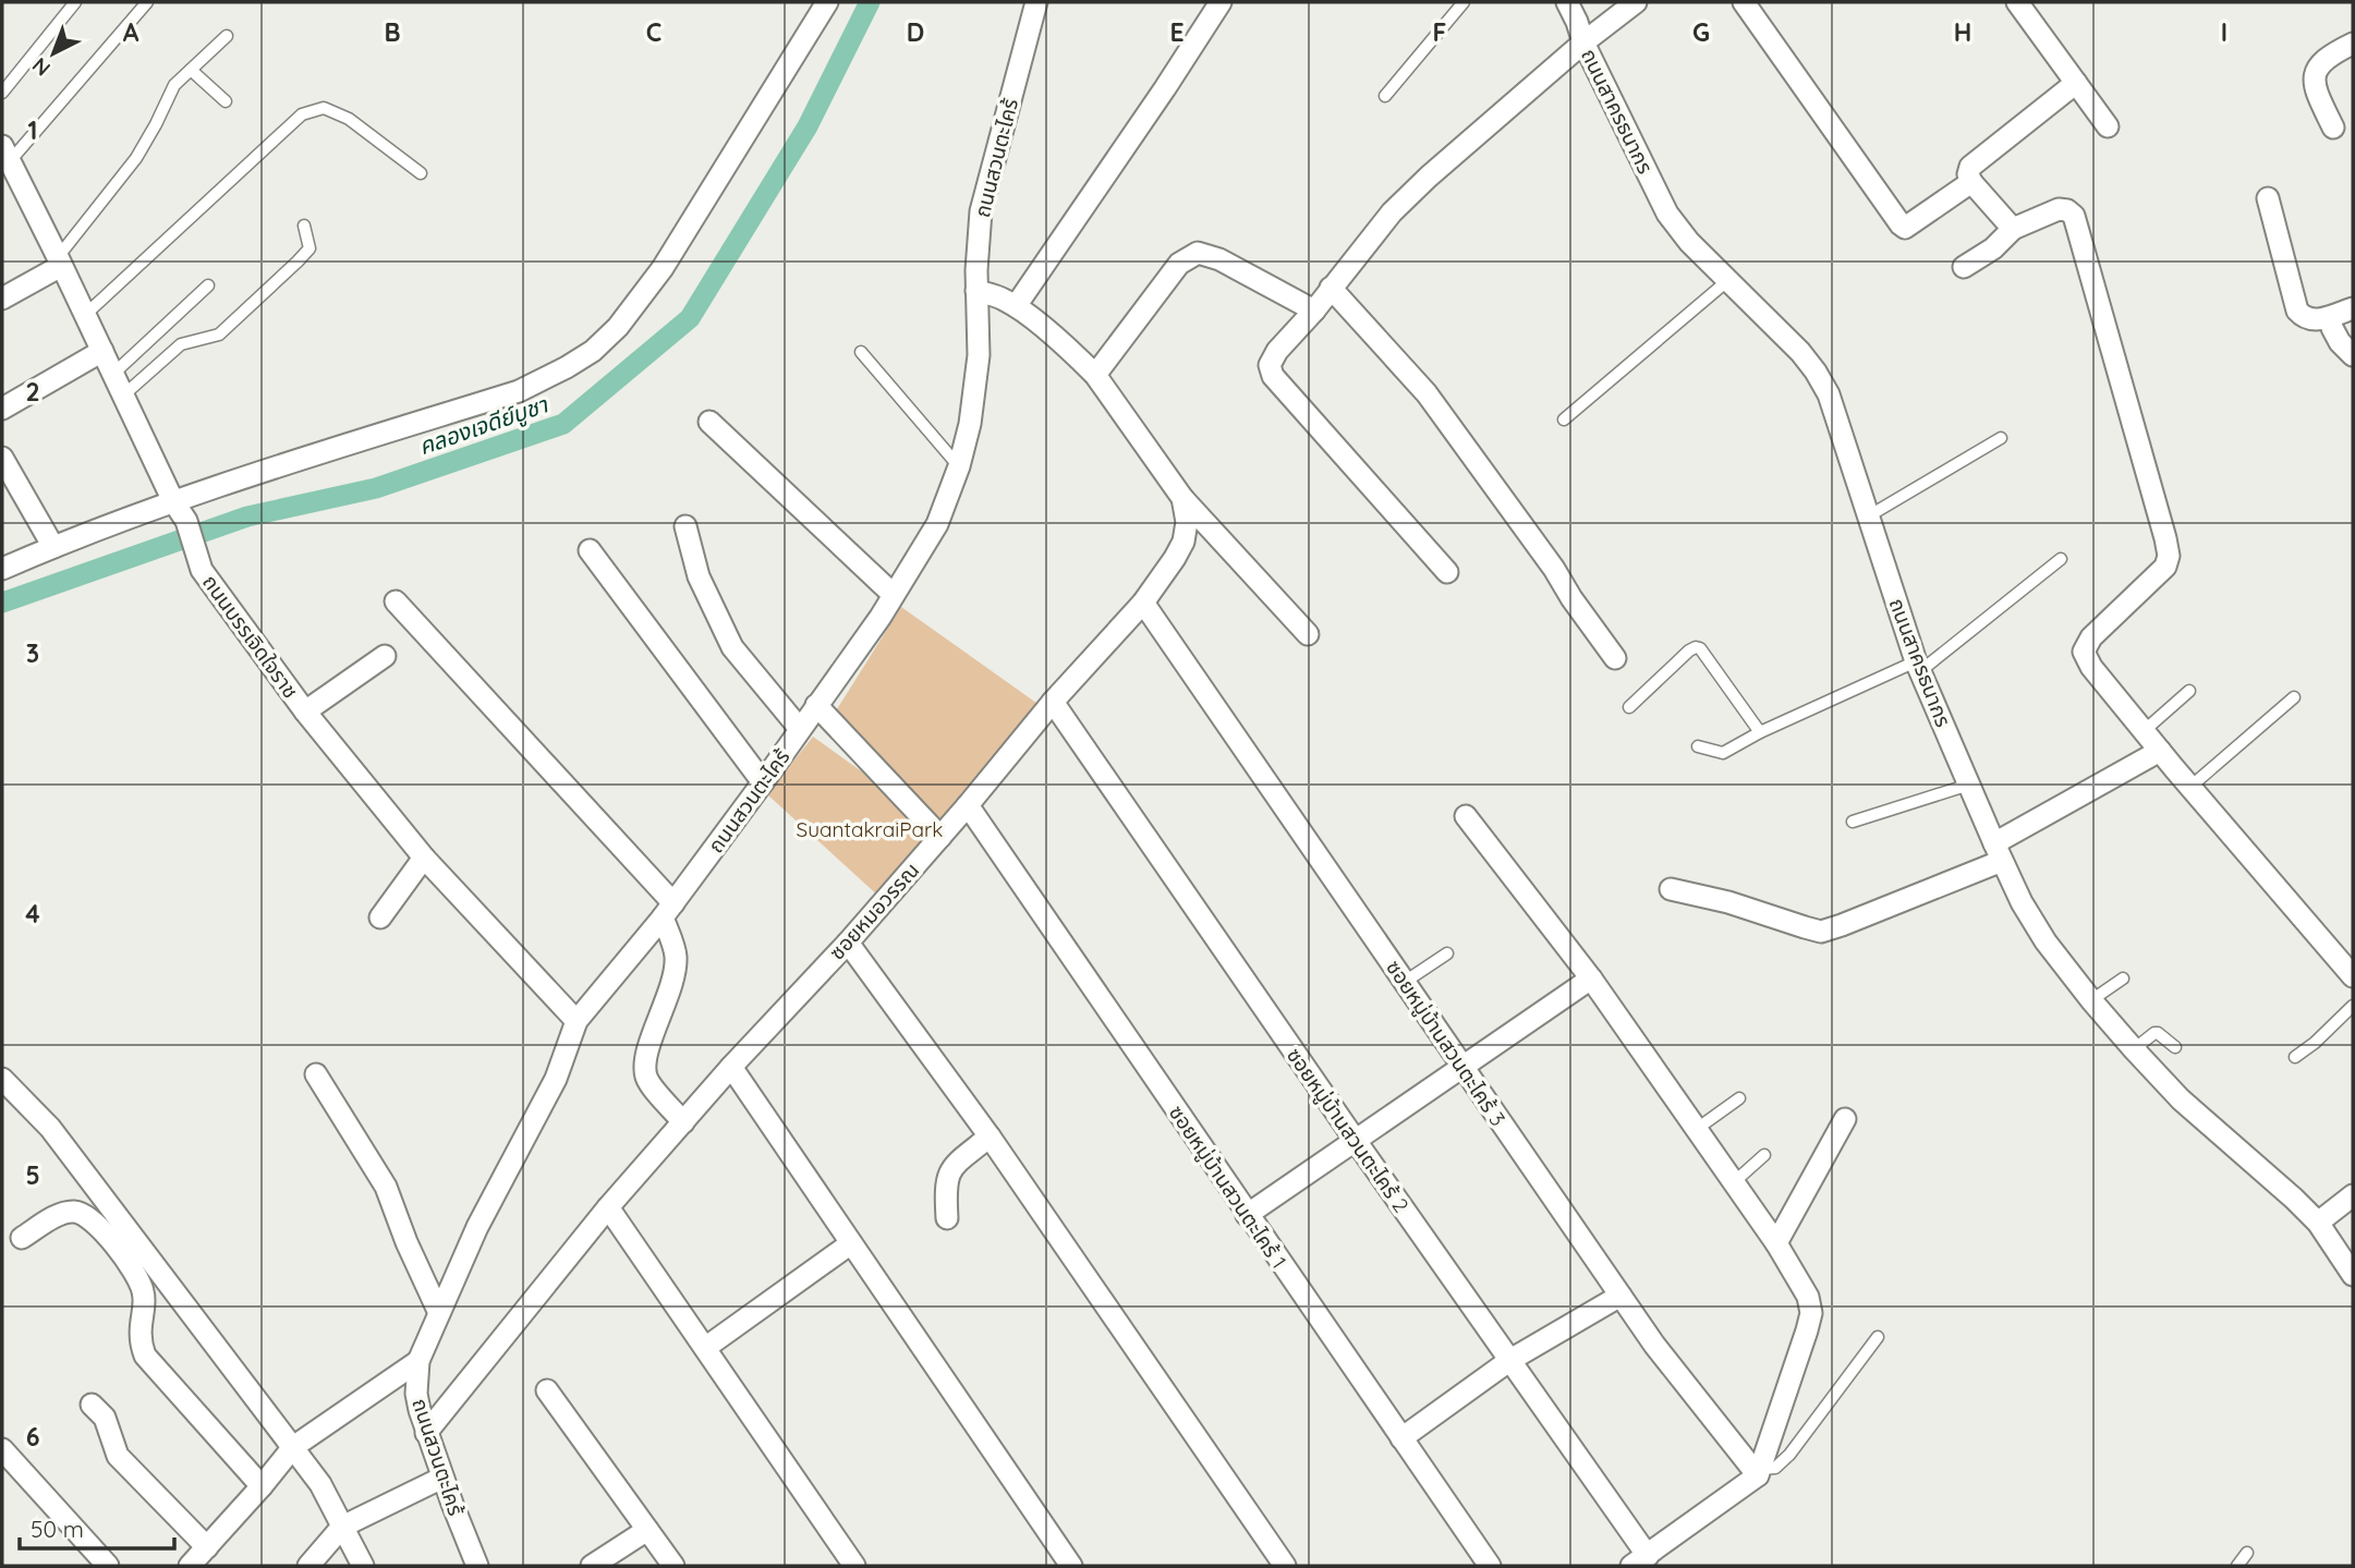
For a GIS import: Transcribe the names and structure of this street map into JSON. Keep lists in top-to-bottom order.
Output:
{
  "streets": {
    "street": [
      "ถนนสาครธนากร",
      "ถนนสวนตะไคร้",
      "ถนนบรรเจิดใจราช",
      "ซอยหมอวรรณ",
      "ซอยหมู่บ้านสวนตะไคร้ 3",
      "ซอยหมู่บ้านสวนตะไคร้ 2",
      "ซอยหมู่บ้านสวนตะไคร้ 1"
    ]
  },
  "crossings": [
    ["ถนนสวนตะไคร้", "ถนนบรรเจิดใจราช"],
    ["ถนนสวนตะไคร้", "ซอยหมอวรรณ"],
    ["ซอยหมอวรรณ", "ซอยหมู่บ้านสวนตะไคร้ 3"],
    ["ซอยหมอวรรณ", "ซอยหมู่บ้านสวนตะไคร้ 2"],
    ["ซอยหมอวรรณ", "ซอยหมู่บ้านสวนตะไคร้ 1"]
  ],
  "water": ["คลองเจดีย์บูชา"],
  "parks": ["SuantakraiPark"],
  "scale_bar": "50 m",
  "north": "bottom left",
  "grid": {
    "columns": [
      "A",
      "B",
      "C",
      "D",
      "E",
      "F",
      "G",
      "H",
      "I"
    ],
    "rows": [
      "1",
      "2",
      "3",
      "4",
      "5",
      "6"
    ]
  }
}
